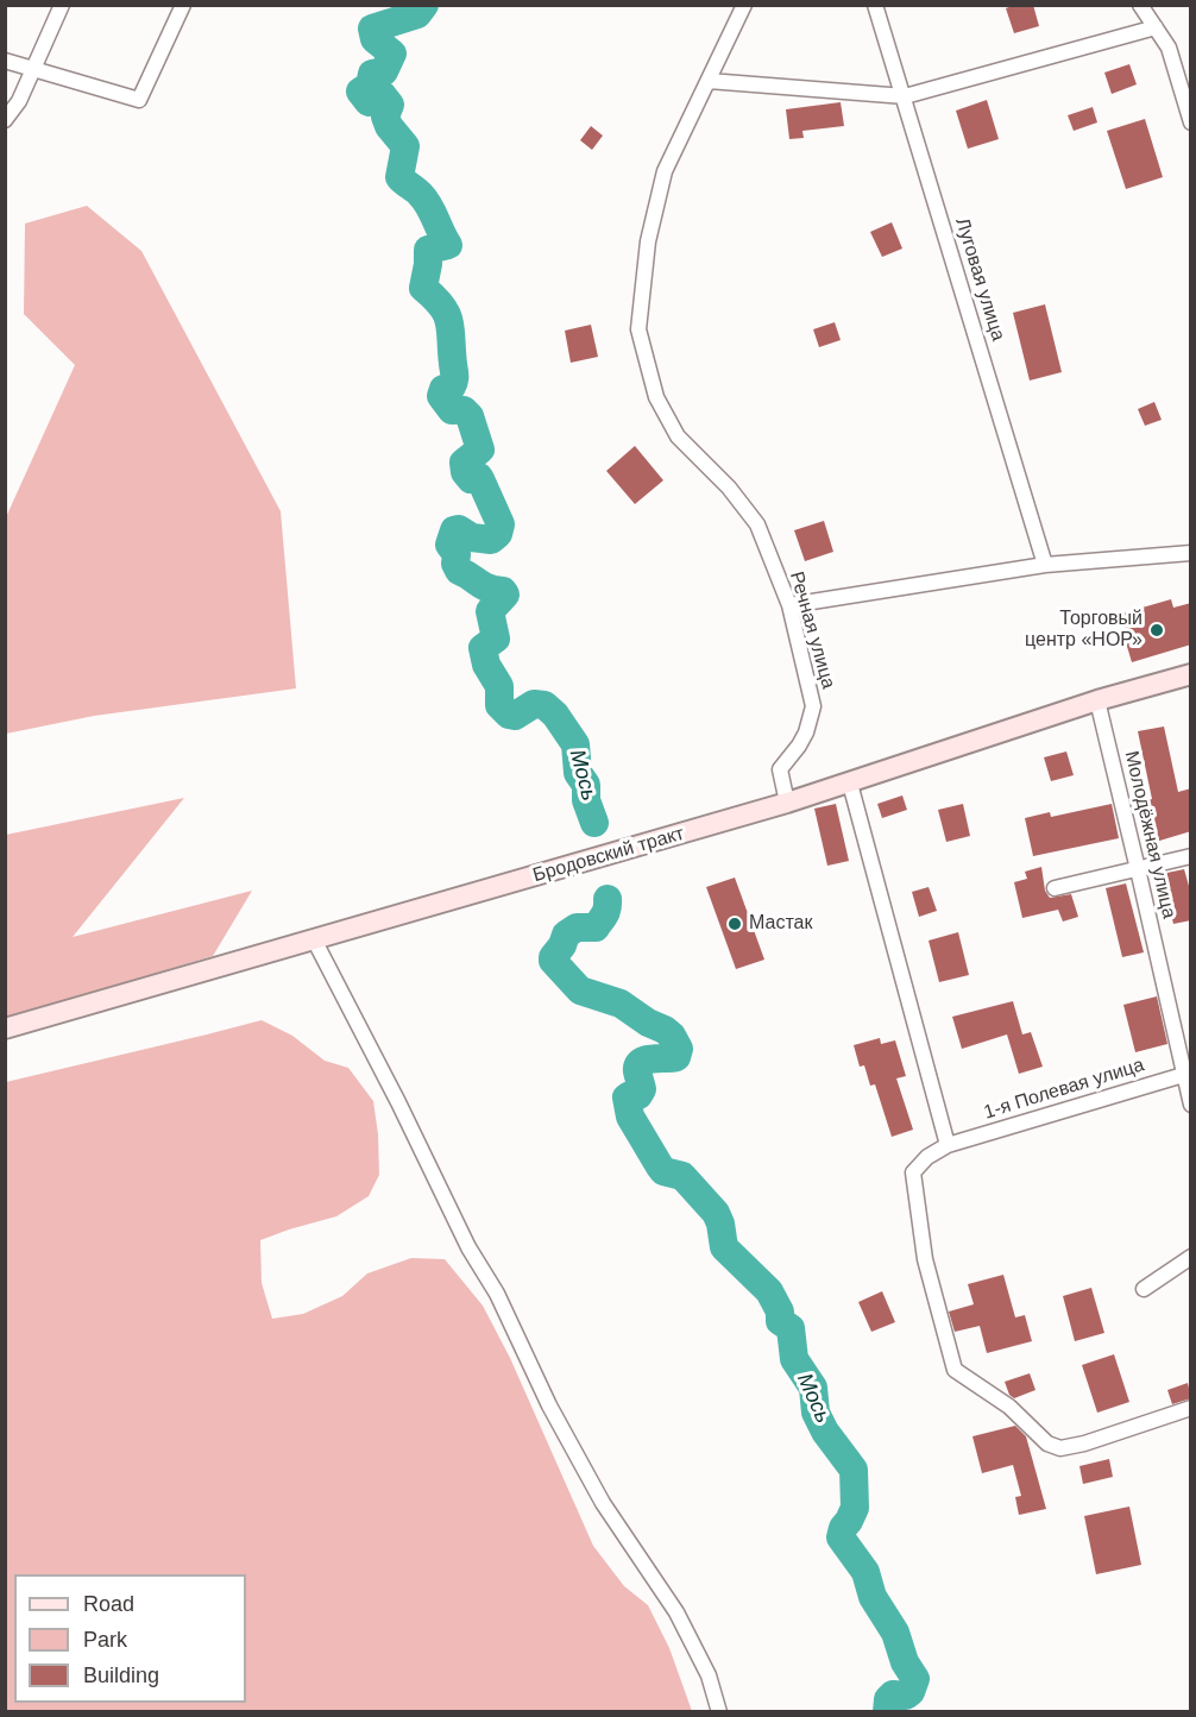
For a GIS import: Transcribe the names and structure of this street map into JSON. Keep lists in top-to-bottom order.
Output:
{
  "streets": {
    "main road": ["Бродовский тракт"],
    "street": [
      "Луговая улица",
      "Речная улица",
      "Молодёжная улица",
      "1-я Полевая улица"
    ]
  },
  "crossings": [
    ["Речная улица", "Бродовский тракт"],
    ["Молодёжная улица", "Бродовский тракт"],
    ["Молодёжная улица", "1-я Полевая улица"]
  ],
  "water": ["Мось"],
  "places": ["Торговый центр «НОР»", "Мастак"],
  "legend": ["Road", "Park", "Building"]
}
